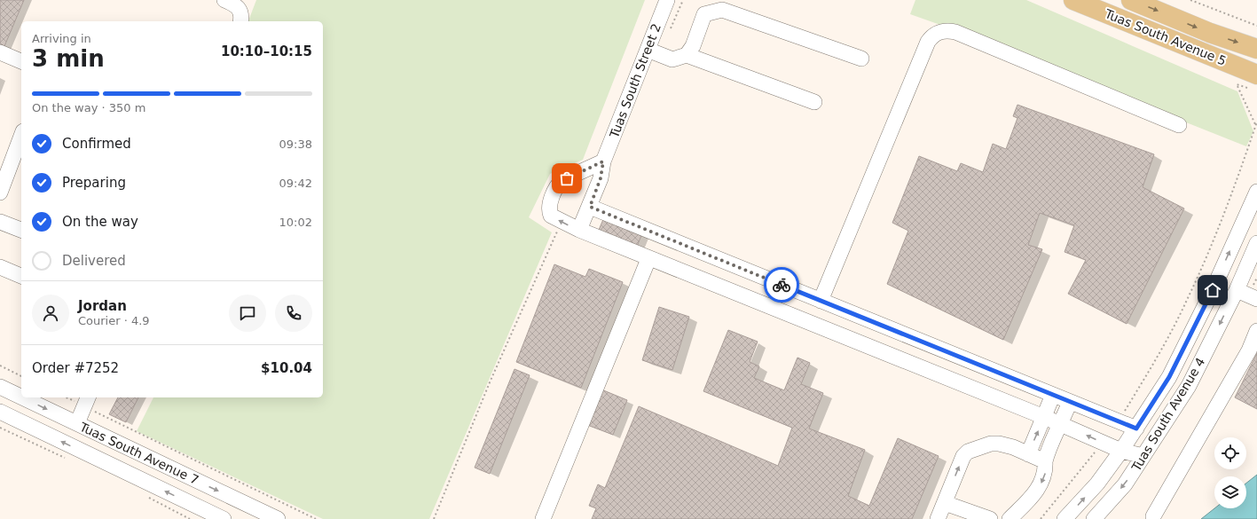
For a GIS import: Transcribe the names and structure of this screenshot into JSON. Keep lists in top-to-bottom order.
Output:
{
  "streets": {
    "main road": ["Tuas South Avenue 5"],
    "street": ["Tuas South Street 2", "Tuas South Avenue 4", "Tuas South Avenue 7"]
  },
  "page": {
    "heading": ["3 min", "Arriving in", "10:10–10:15"],
    "panel": [
      "Jordan",
      "Courier · 4.9",
      "Order #7252",
      "$10.04"
    ],
    "bar": "On the way · 350 m",
    "list": [
      ["Confirmed", "09:38"],
      ["Preparing", "09:42"],
      ["On the way", "10:02"],
      "Delivered"
    ]
  }
}
